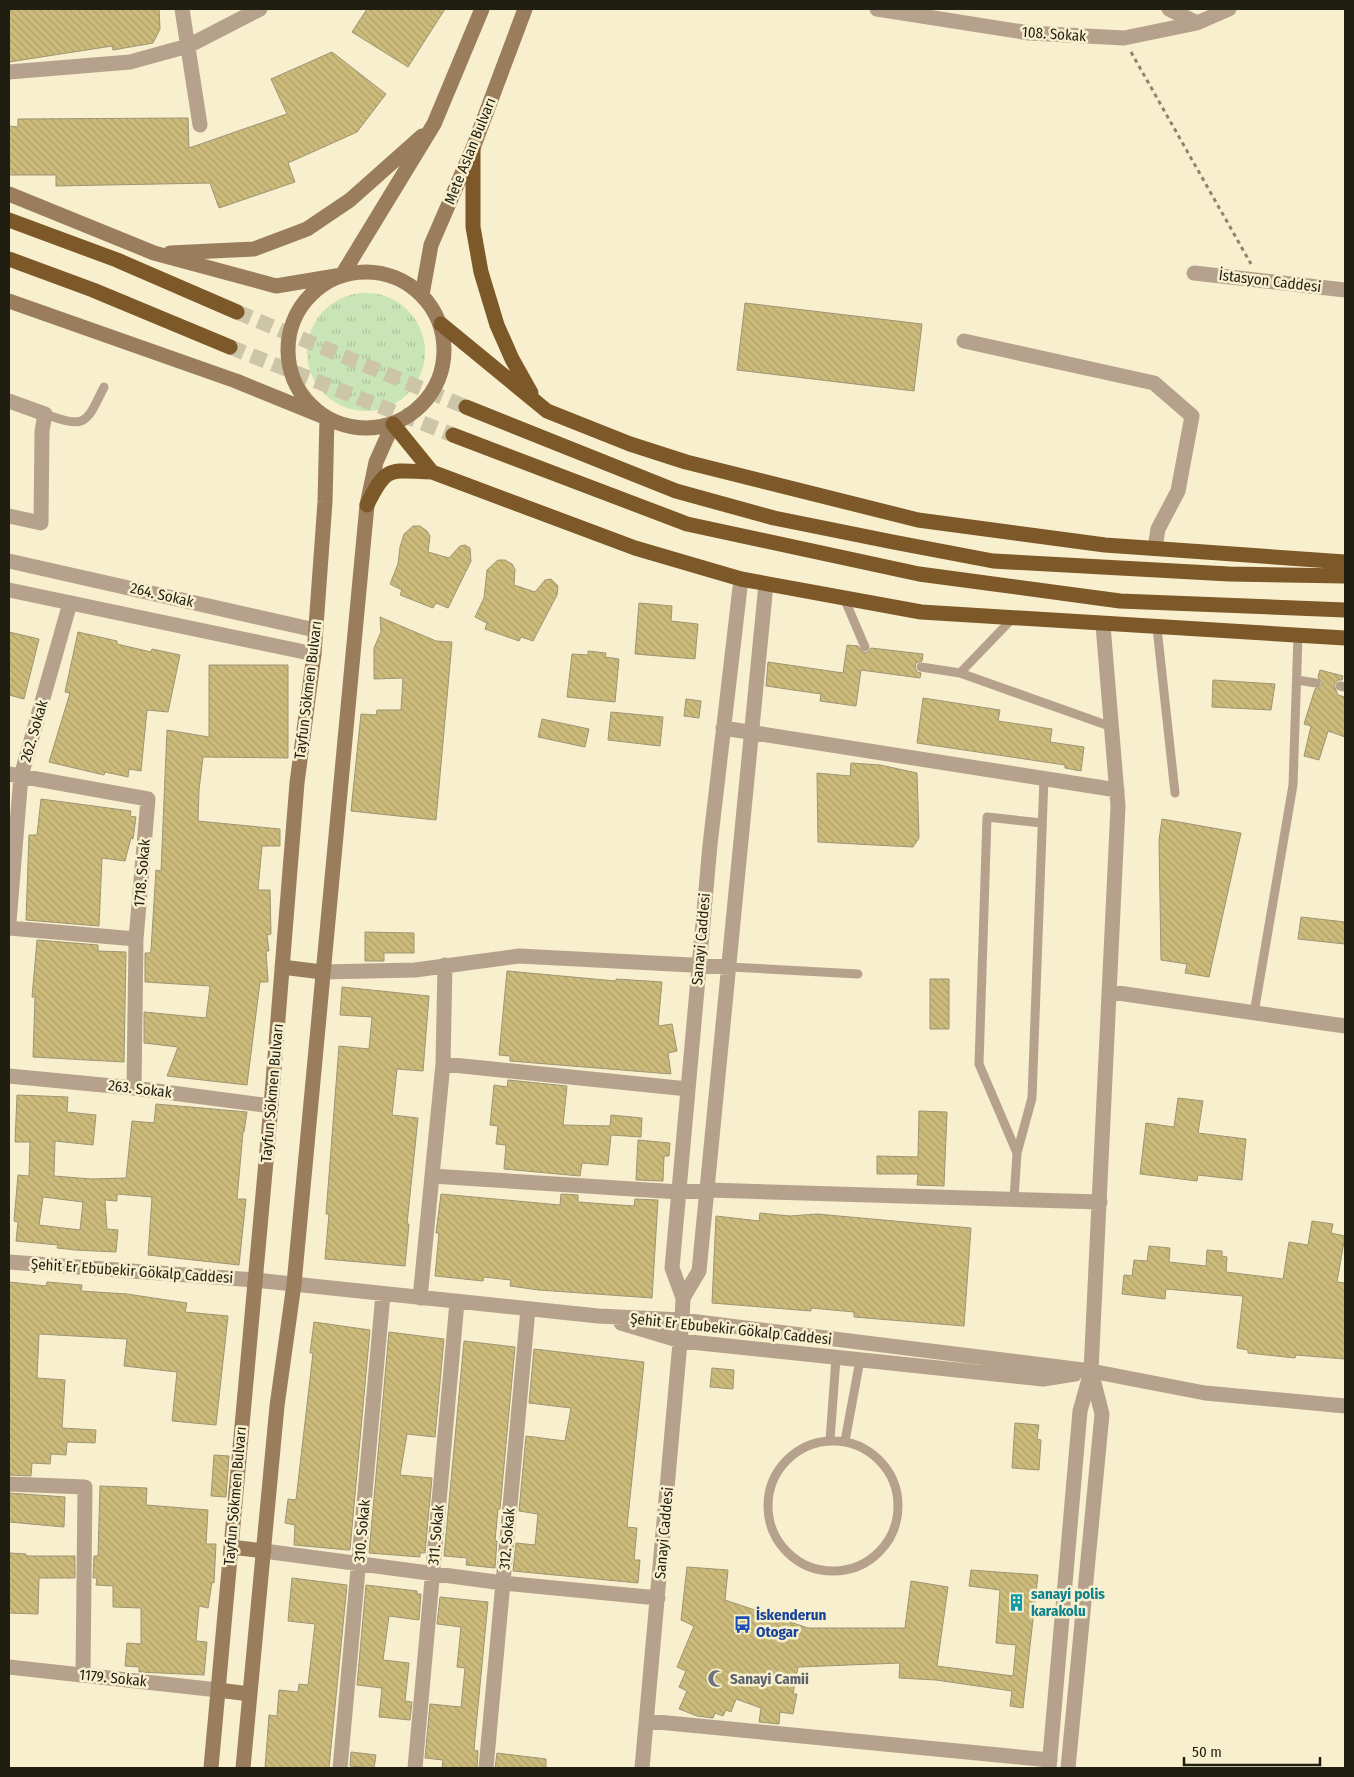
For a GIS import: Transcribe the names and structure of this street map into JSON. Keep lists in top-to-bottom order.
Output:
{
  "streets": {
    "main road": ["Mete Aslan Bulvarı", "Tayfun Sökmen Bulvarı"],
    "street": [
      "108. Sokak",
      "İstasyon Caddesi",
      "264. Sokak",
      "262. Sokak",
      "1718. Sokak",
      "Sanayi Caddesi",
      "263. Sokak",
      "Şehit Er Ebubekir Gökalp Caddesi",
      "310. Sokak",
      "311. Sokak",
      "312. Sokak",
      "1179. Sokak"
    ]
  },
  "crossings": [
    ["Mete Aslan Bulvarı", "Tayfun Sökmen Bulvarı"],
    ["264. Sokak", "Tayfun Sökmen Bulvarı"],
    ["264. Sokak", "262. Sokak"],
    ["Tayfun Sökmen Bulvarı", "263. Sokak"],
    ["Tayfun Sökmen Bulvarı", "Şehit Er Ebubekir Gökalp Caddesi"],
    ["Tayfun Sökmen Bulvarı", "1179. Sokak"],
    ["262. Sokak", "1718. Sokak"],
    ["1718. Sokak", "263. Sokak"],
    ["Sanayi Caddesi", "Şehit Er Ebubekir Gökalp Caddesi"],
    ["Şehit Er Ebubekir Gökalp Caddesi", "310. Sokak"],
    ["Şehit Er Ebubekir Gökalp Caddesi", "311. Sokak"],
    ["Şehit Er Ebubekir Gökalp Caddesi", "312. Sokak"]
  ],
  "places": {
    "building": ["sanayi polis karakolu"],
    "bus stop": ["İskenderun Otogar"],
    "mosque": ["Sanayi Camii"]
  },
  "scale_bar": "50 m"
}
